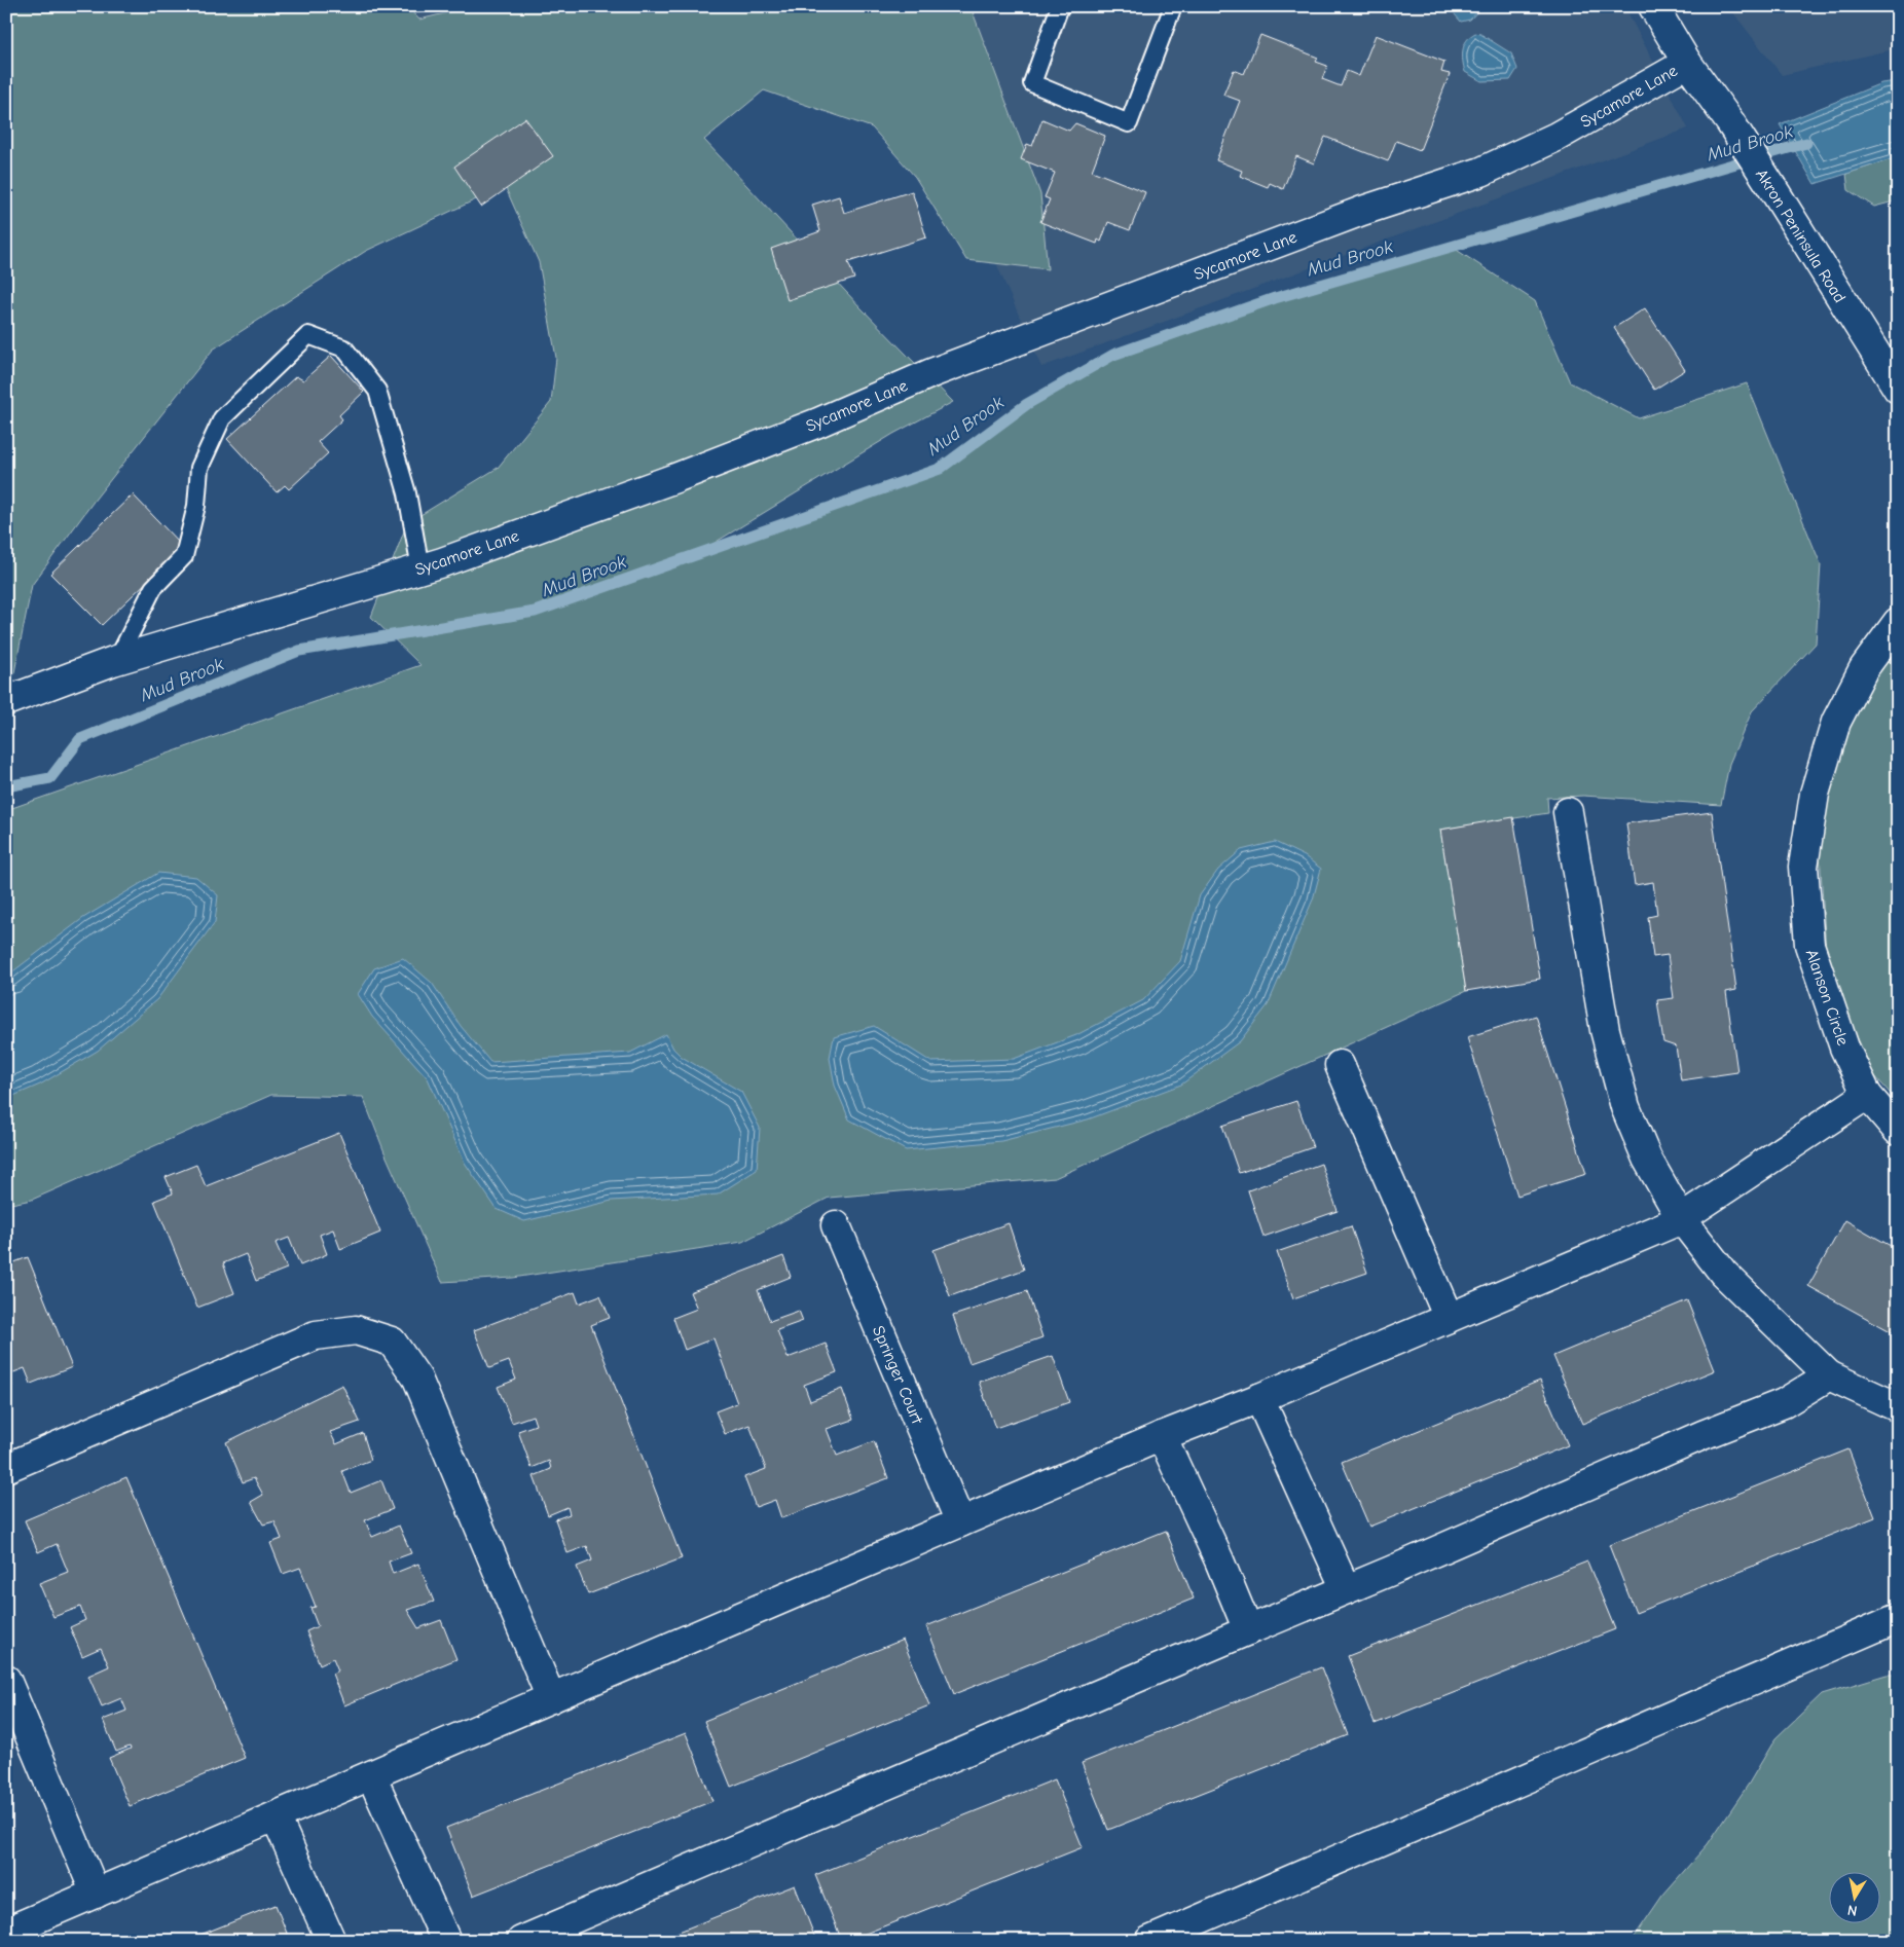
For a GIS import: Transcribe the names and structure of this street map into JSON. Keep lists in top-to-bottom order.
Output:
{
  "streets": {
    "street": [
      "Sycamore Lane",
      "Akron Peninsula Road",
      "Alanson Circle",
      "Springer Court"
    ]
  },
  "crossings": [
    ["Sycamore Lane", "Akron Peninsula Road"]
  ],
  "water": ["Mud Brook"],
  "north": "bottom"
}
